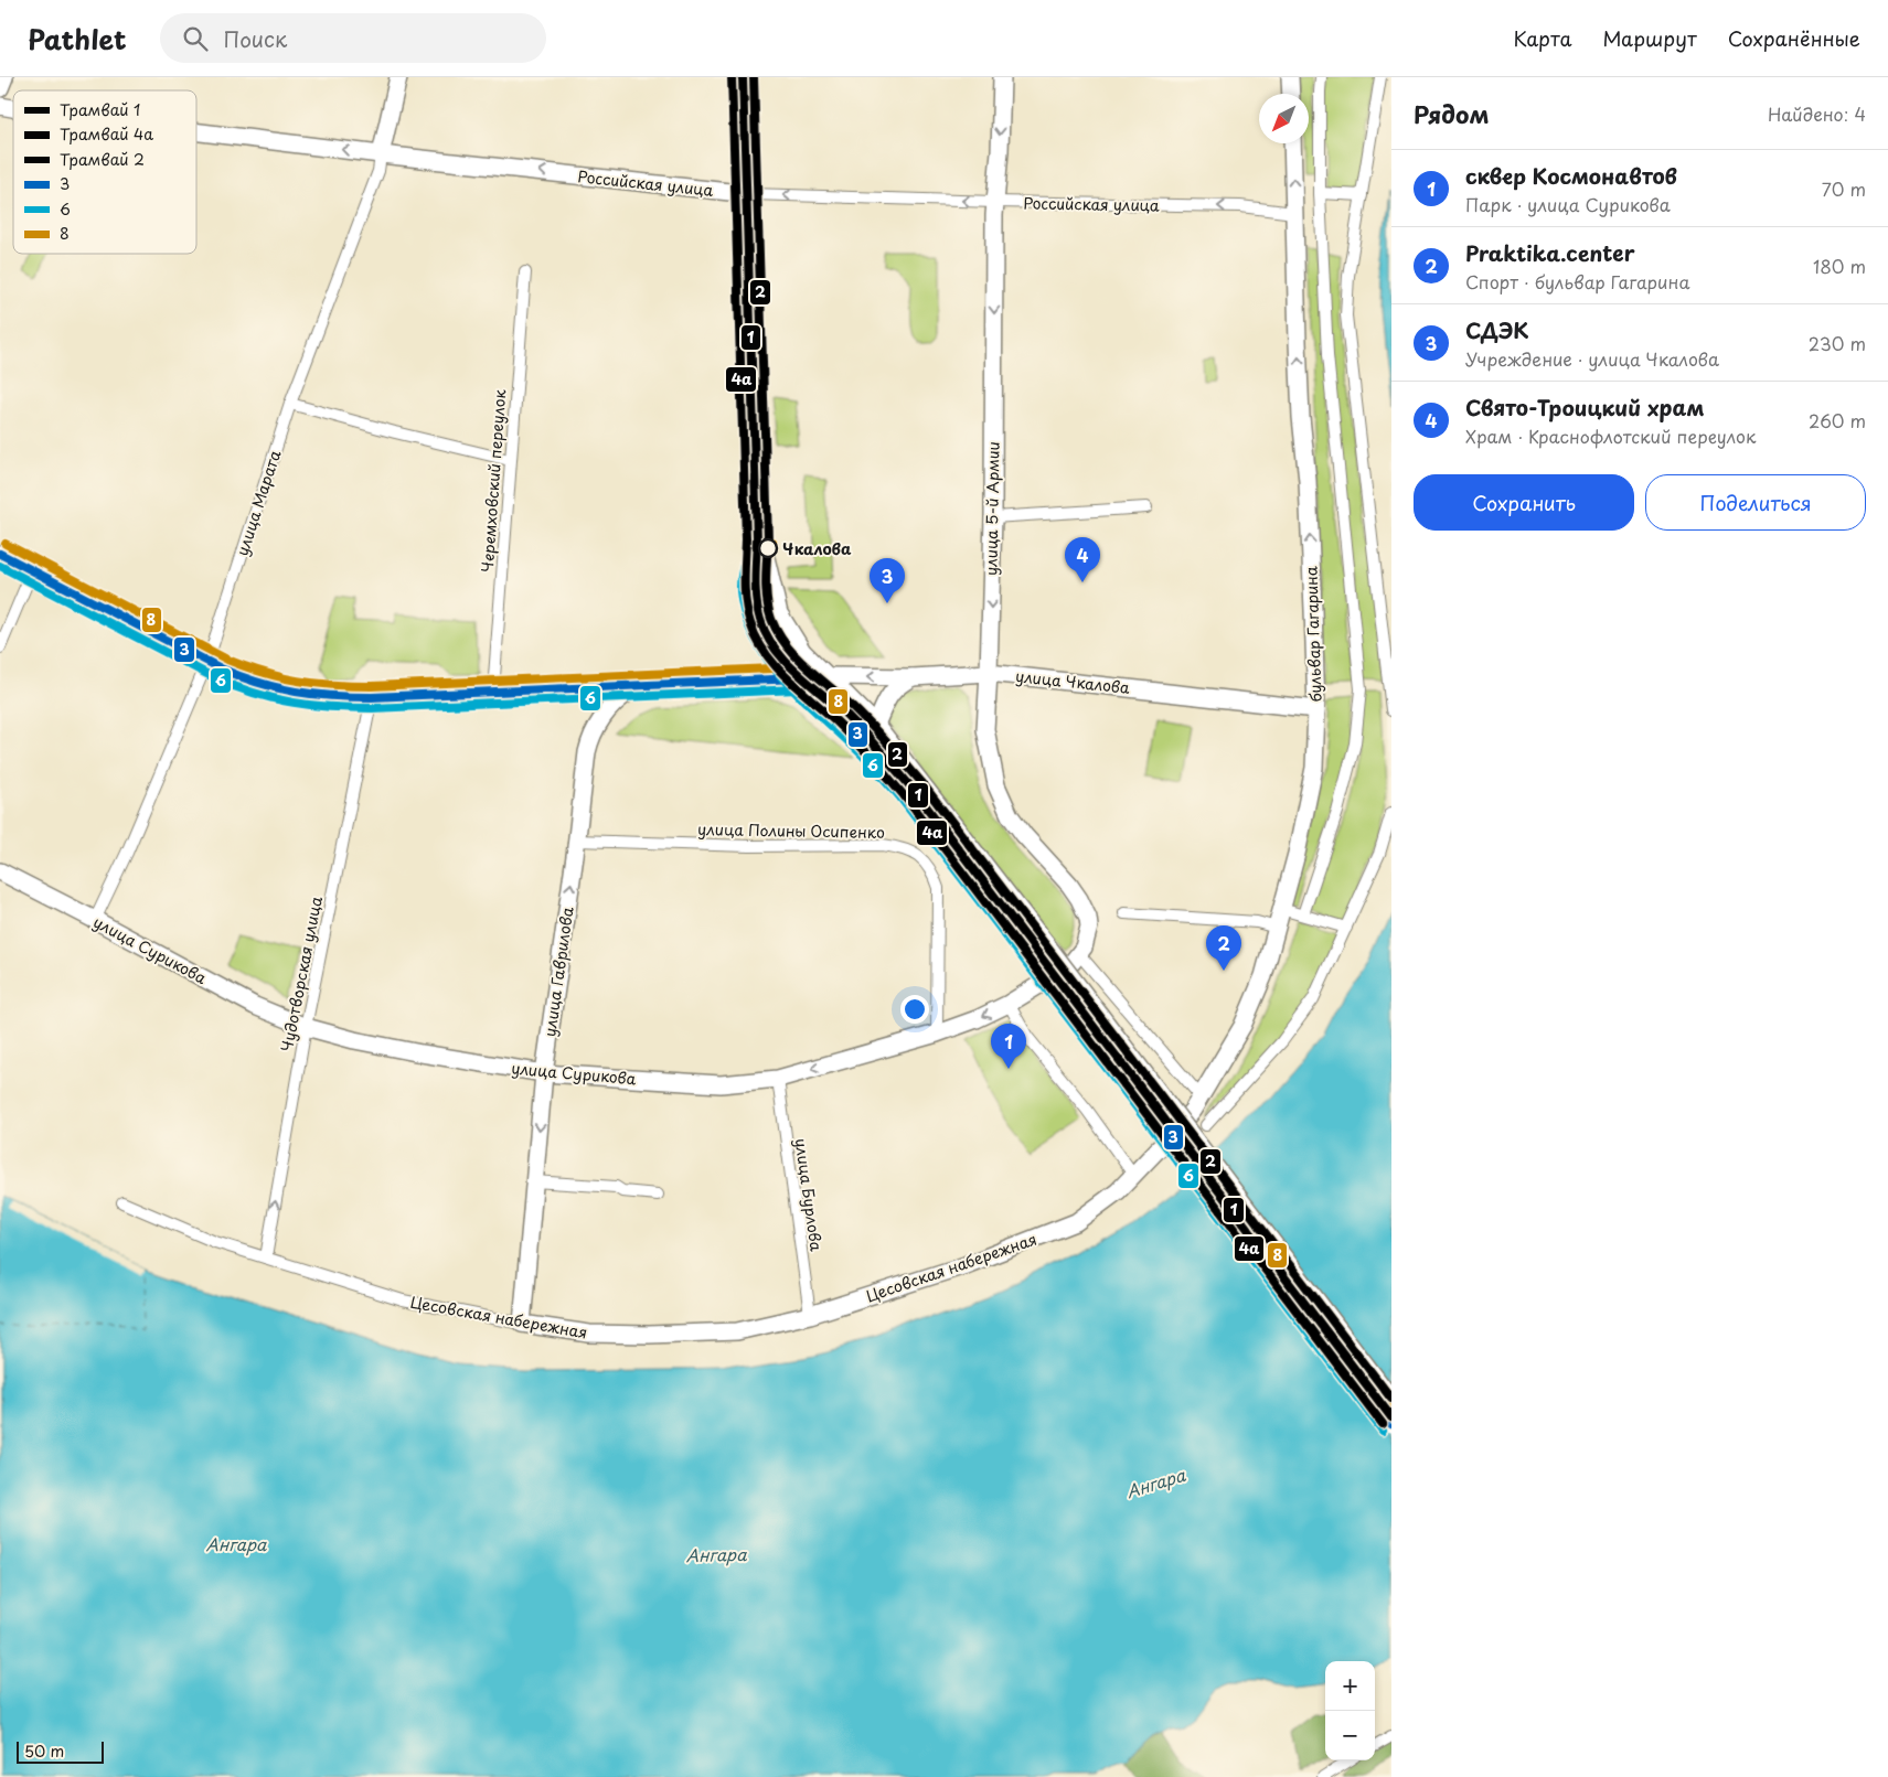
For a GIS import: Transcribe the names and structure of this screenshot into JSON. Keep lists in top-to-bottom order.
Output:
{
  "streets": {
    "main road": [
      "Российская улица",
      "улица Марата",
      "улица 5-й Армии",
      "бульвар Гагарина",
      "улица Чкалова",
      "улица Сурикова",
      "улица Гаврилова",
      "Цесовская набережная"
    ],
    "street": [
      "Черемховский переулок",
      "улица Полины Осипенко",
      "Чудотворская улица",
      "улица Бурлова"
    ]
  },
  "crossings": [
    ["Российская улица", "улица Марата"],
    ["Российская улица", "улица 5-й Армии"],
    ["Российская улица", "бульвар Гагарина"],
    ["улица Марата", "улица Сурикова"],
    ["улица 5-й Армии", "улица Чкалова"],
    ["улица 5-й Армии", "улица Сурикова"],
    ["бульвар Гагарина", "улица Чкалова"],
    ["бульвар Гагарина", "Цесовская набережная"],
    ["улица Полины Осипенко", "улица Сурикова"],
    ["улица Полины Осипенко", "улица Гаврилова"],
    ["улица Сурикова", "улица Гаврилова"],
    ["улица Сурикова", "Чудотворская улица"],
    ["улица Сурикова", "улица Бурлова"],
    ["улица Гаврилова", "Цесовская набережная"],
    ["Чудотворская улица", "Цесовская набережная"],
    ["улица Бурлова", "Цесовская набережная"]
  ],
  "one_way": [
    "Российская улица",
    "улица 5-й Армии",
    "бульвар Гагарина",
    "Чудотворская улица"
  ],
  "water": ["Ангара"],
  "places": ["Чкалова"],
  "lines": [
    "tram line 1",
    "tram line 4a",
    "tram line 2",
    "transit line 6",
    "transit line 3",
    "transit line 8"
  ],
  "legend": [
    "Трамвай 1",
    "Трамвай 4a",
    "Трамвай 2",
    "3",
    "6",
    "8"
  ],
  "scale_bar": "50 m",
  "north": "bottom left",
  "page": {
    "header": "Pathlet",
    "search": "Поиск",
    "nav": ["Карта", "Маршрут", "Сохранённые"],
    "heading": ["Рядом", "Найдено: 4"],
    "list": [
      {
        "mark": "1",
        "name": "сквер Космонавтов",
        "note": "Парк · улица Сурикова",
        "value": "70 m"
      },
      {
        "mark": "2",
        "name": "Praktika.center",
        "note": "Спорт · бульвар Гагарина",
        "value": "180 m"
      },
      {
        "mark": "3",
        "name": "СДЭК",
        "note": "Учреждение · улица Чкалова",
        "value": "230 m"
      },
      {
        "mark": "4",
        "name": "Свято-Троицкий храм",
        "note": "Храм · Краснофлотский переулок",
        "value": "260 m"
      }
    ],
    "buttons": ["Сохранить", "Поделиться"],
    "pins": [
      "4",
      "3",
      "2",
      "1"
    ],
    "map_buttons": ["+", "−"],
    "scale": "50 m"
  }
}
